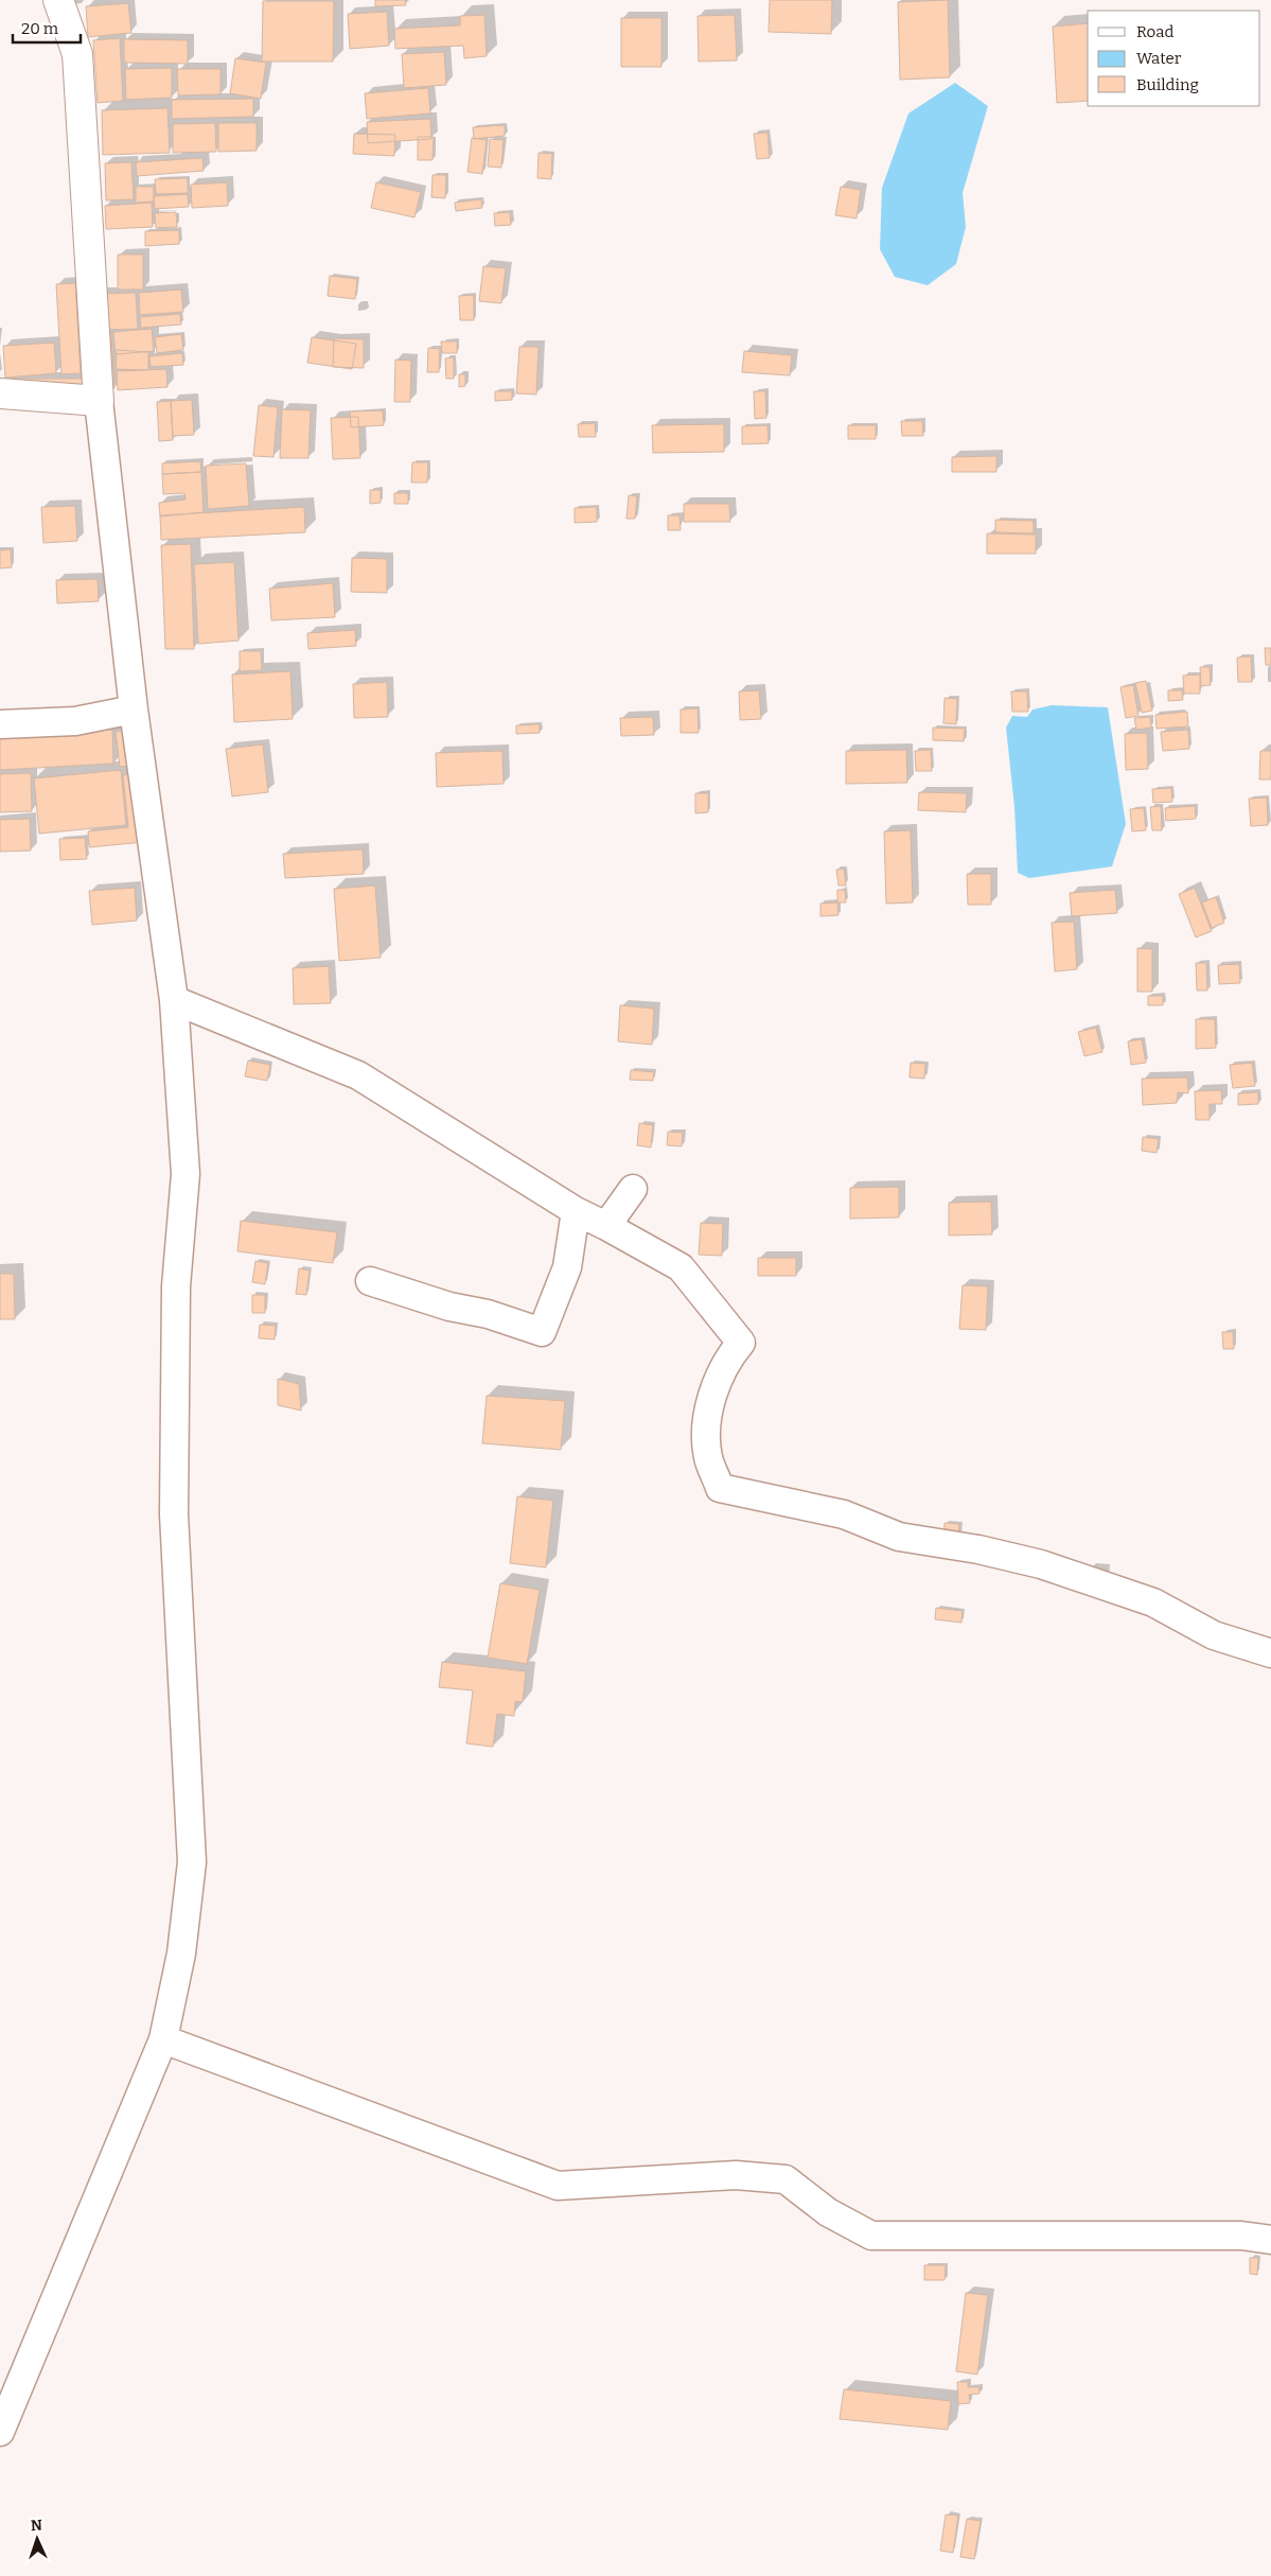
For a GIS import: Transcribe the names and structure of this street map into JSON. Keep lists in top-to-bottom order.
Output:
{
  "legend": ["Road", "Water", "Building"],
  "scale_bar": "20 m",
  "north": "top"
}
